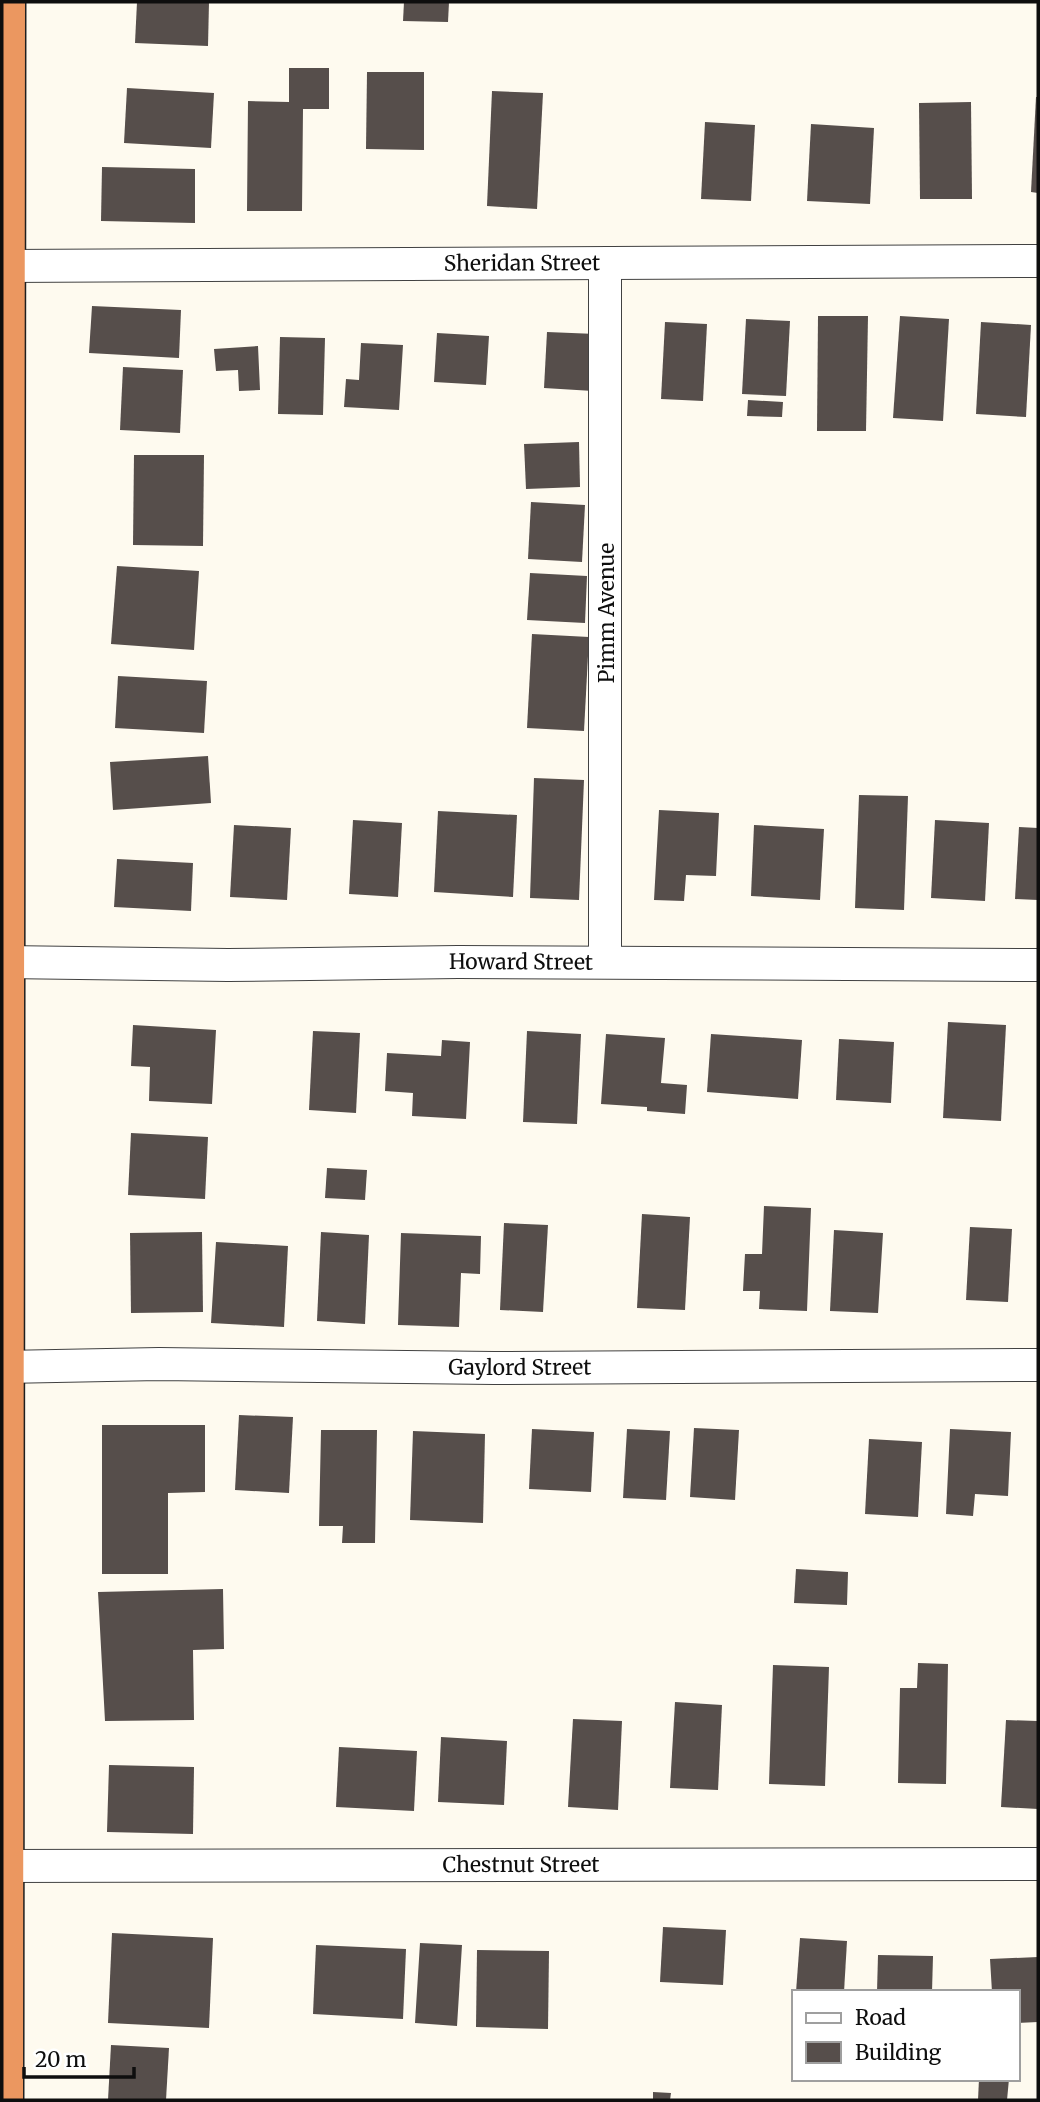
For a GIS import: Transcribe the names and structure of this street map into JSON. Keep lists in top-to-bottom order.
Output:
{
  "streets": {
    "street": [
      "Sheridan Street",
      "Pimm Avenue",
      "Howard Street",
      "Gaylord Street",
      "Chestnut Street"
    ]
  },
  "crossings": [
    ["Sheridan Street", "Pimm Avenue"],
    ["Pimm Avenue", "Howard Street"]
  ],
  "legend": ["Road", "Building"],
  "scale_bar": "20 m"
}
